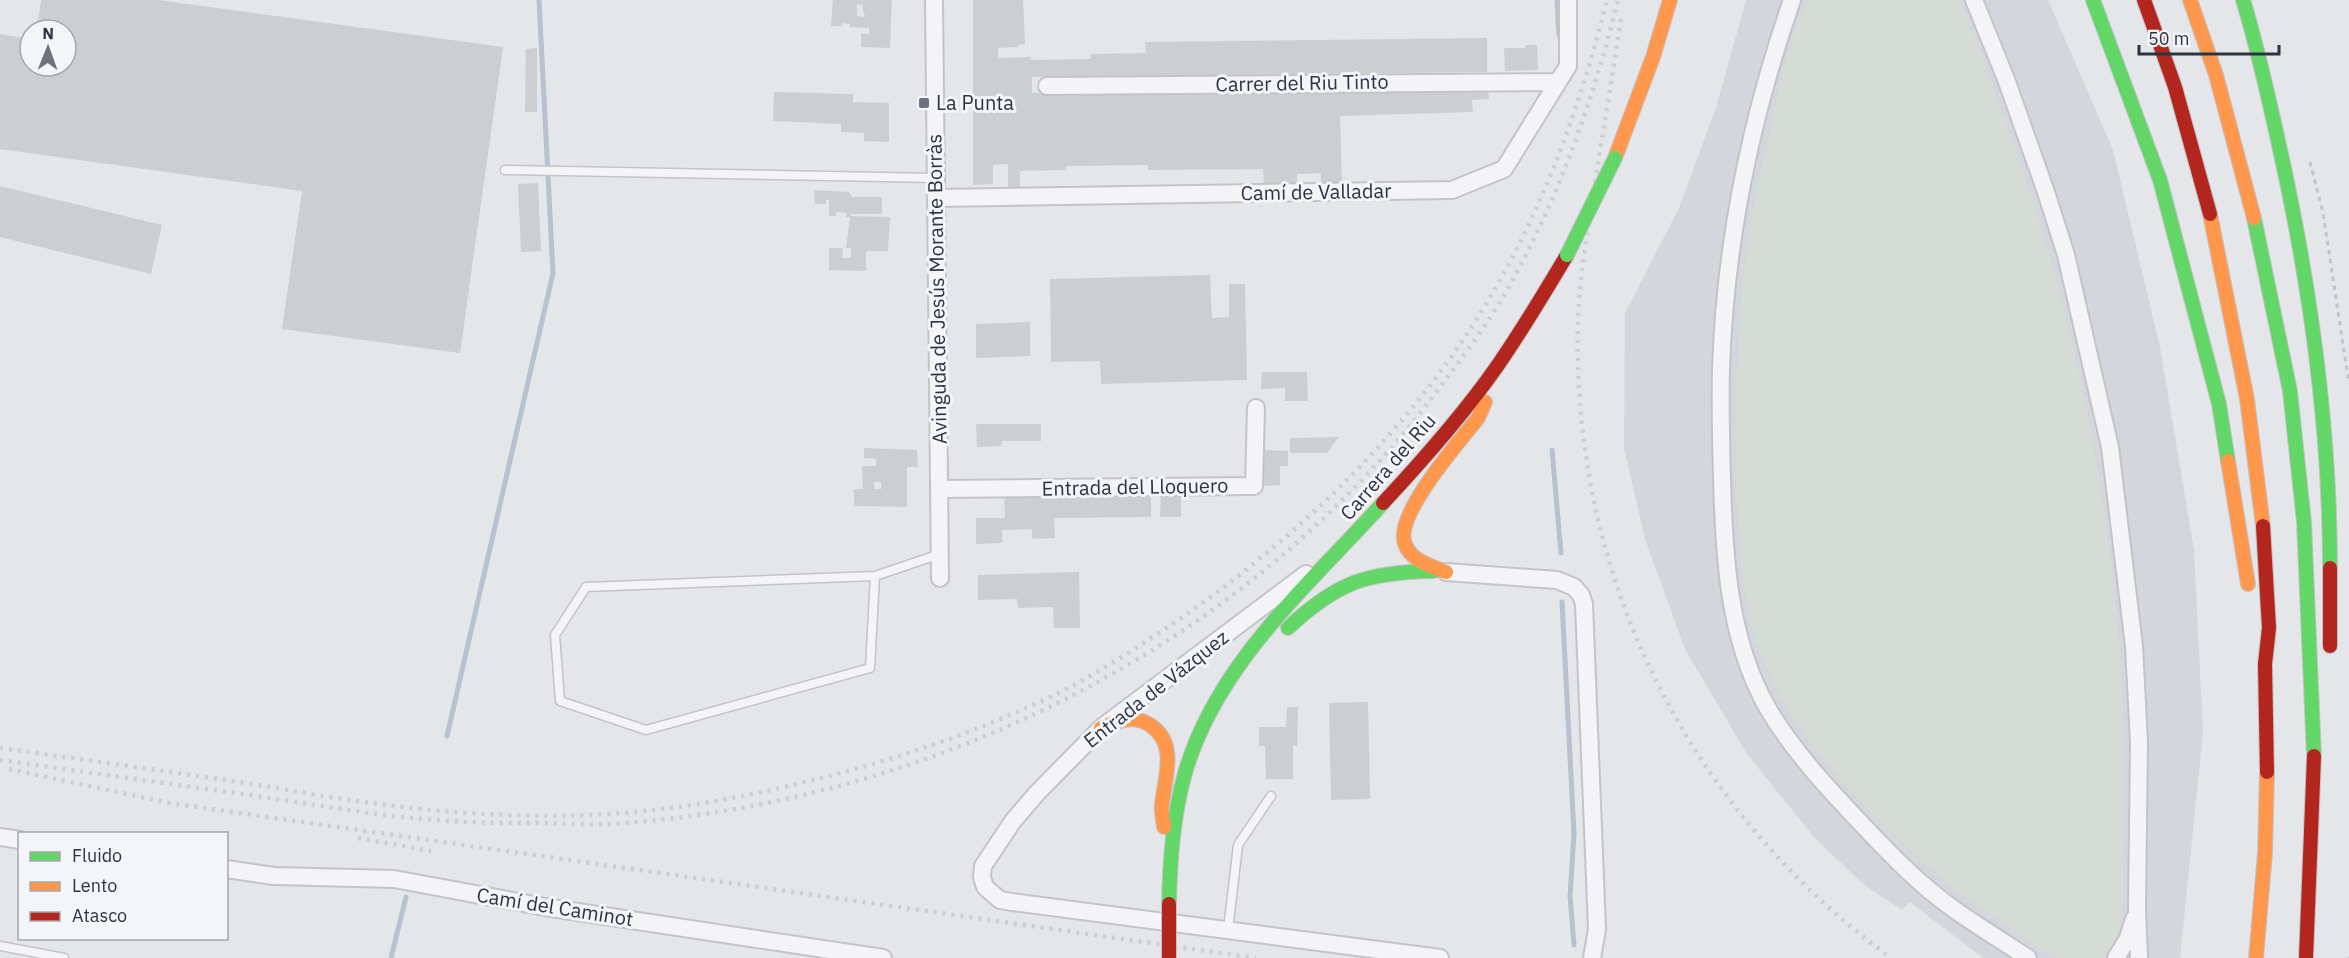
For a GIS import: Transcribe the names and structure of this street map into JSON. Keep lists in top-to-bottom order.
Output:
{
  "streets": {
    "main road": ["Carrera del Riu"],
    "street": [
      "Carrer del Riu Tinto",
      "Camí de Valladar",
      "Avinguda de Jesús Morante Borràs",
      "Entrada del Lloquero",
      "Entrada de Vázquez",
      "Camí del Caminot"
    ]
  },
  "crossings": [
    ["Carrer del Riu Tinto", "Camí de Valladar"],
    ["Camí de Valladar", "Avinguda de Jesús Morante Borràs"],
    ["Avinguda de Jesús Morante Borràs", "Entrada del Lloquero"],
    ["Carrera del Riu", "Entrada de Vázquez"]
  ],
  "places": {
    "transit": ["La Punta"]
  },
  "legend": ["Fluido", "Lento", "Atasco"],
  "scale_bar": "50 m",
  "north": "top"
}
